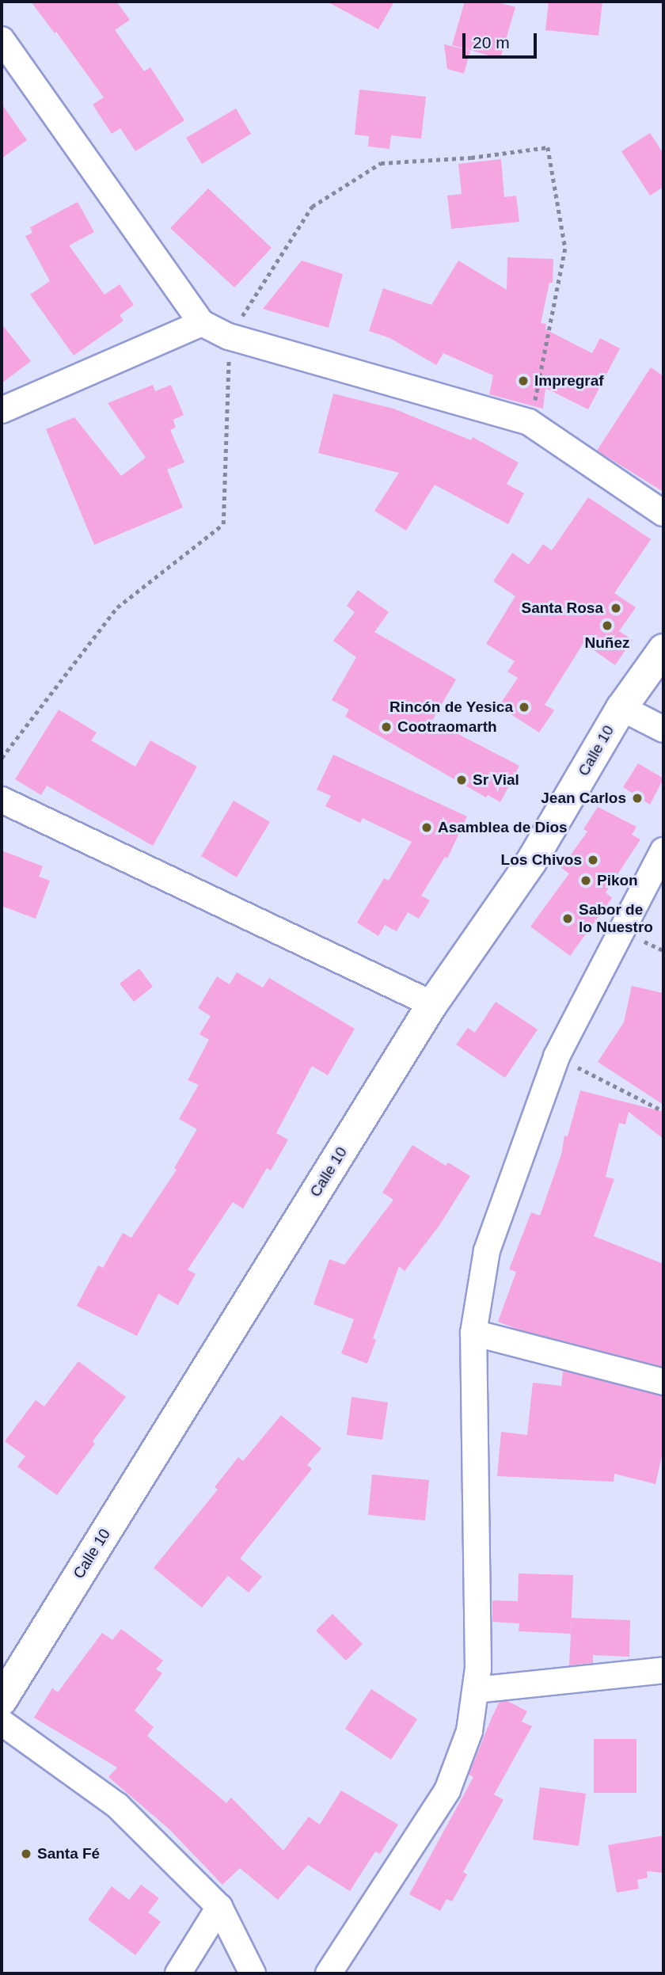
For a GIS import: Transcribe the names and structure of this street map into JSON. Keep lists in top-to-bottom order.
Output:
{
  "streets": {
    "main road": ["Calle 10"]
  },
  "places": [
    "Impregraf",
    "Santa Rosa",
    "Nuñez",
    "Rincón de Yesica",
    "Cootraomarth",
    "Sr Vial",
    "Jean Carlos",
    "Asamblea de Dios",
    "Los Chivos",
    "Pikon",
    "Sabor de lo Nuestro",
    "Santa Fé"
  ],
  "scale_bar": "20 m"
}
